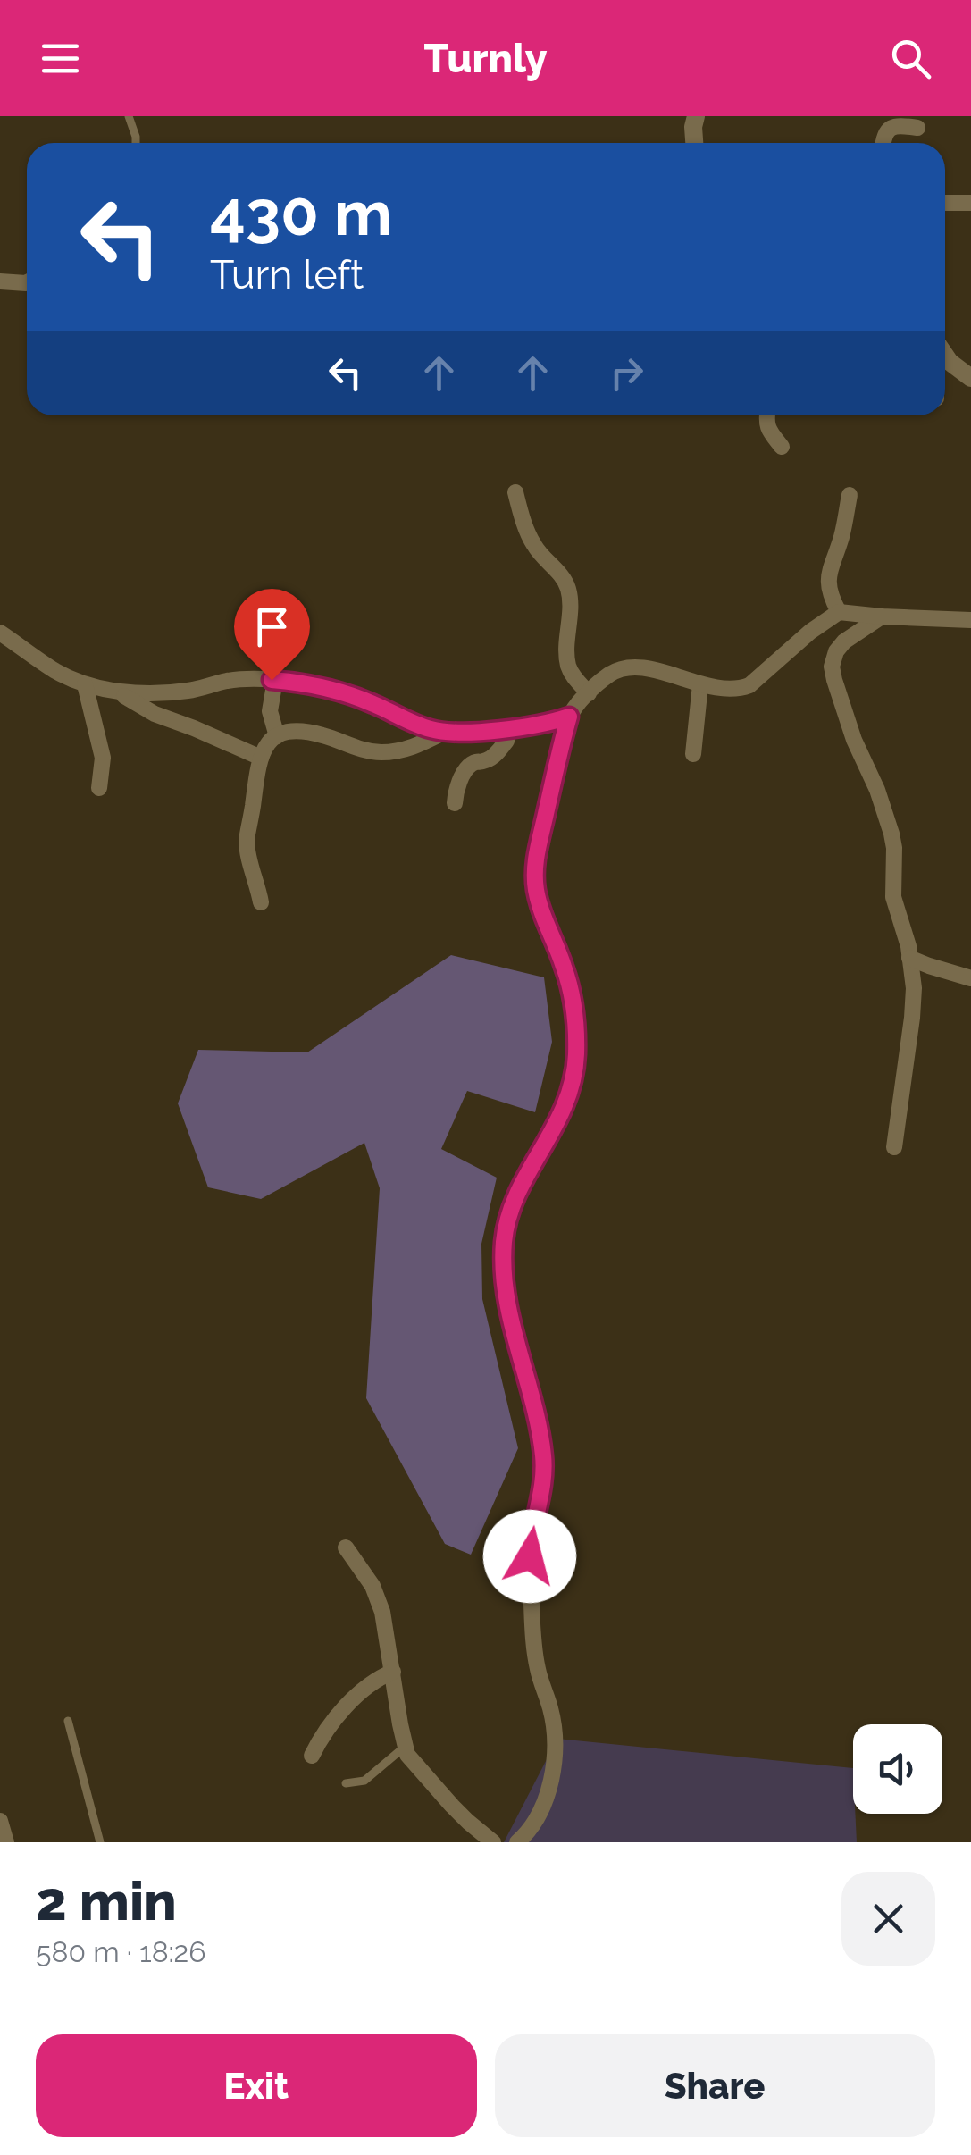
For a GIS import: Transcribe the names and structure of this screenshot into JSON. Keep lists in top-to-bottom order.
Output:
{
  "page": {
    "header": "Turnly",
    "turn": ["430 m", "Turn left"],
    "heading": ["2 min", "580 m · 18:26"],
    "buttons": ["Exit", "Share"]
  }
}
